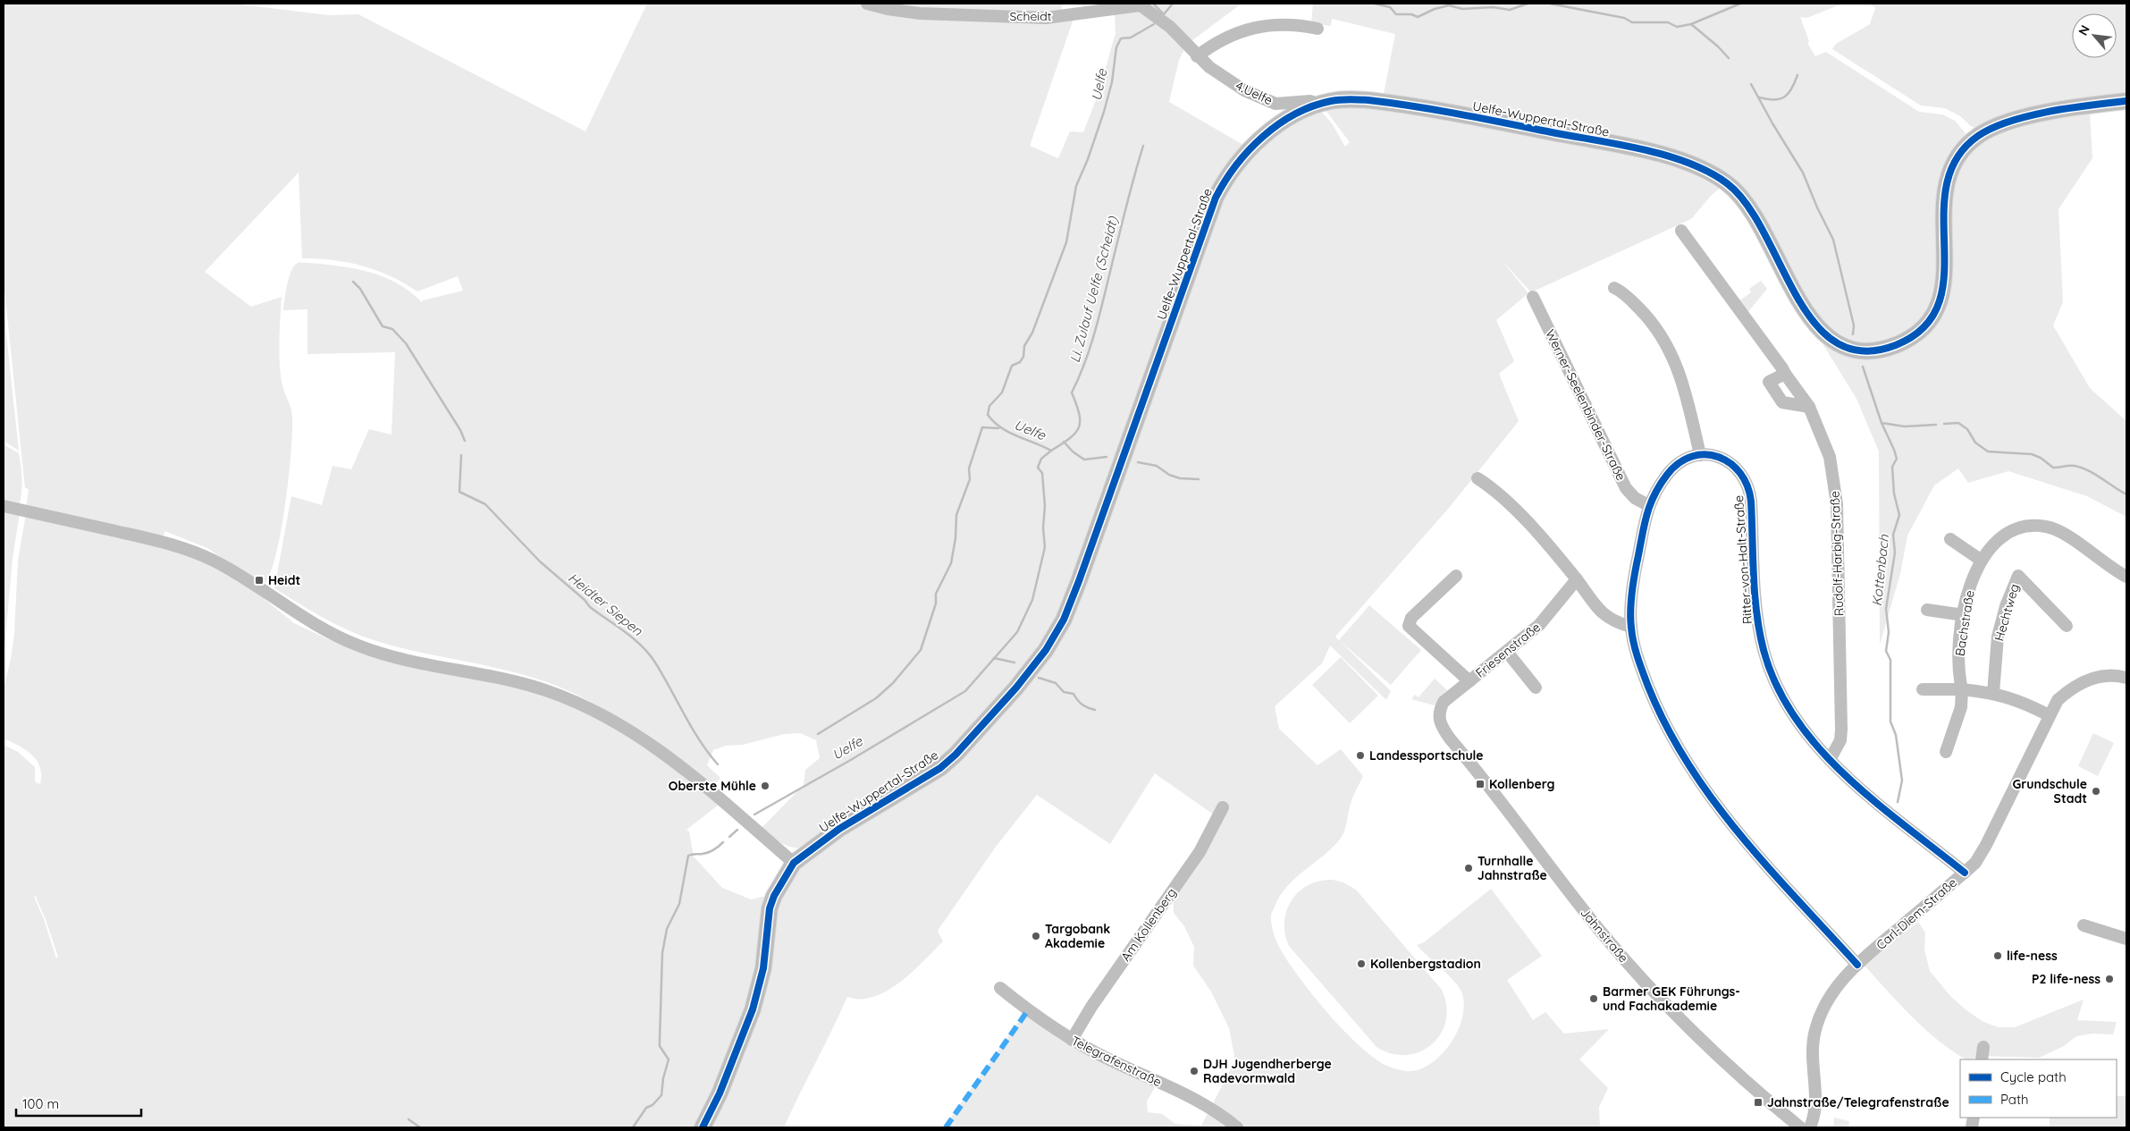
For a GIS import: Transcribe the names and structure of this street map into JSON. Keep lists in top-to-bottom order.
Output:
{
  "streets": {
    "main road": ["Uelfe-Wuppertal-Straße"],
    "street": [
      "Scheidt",
      "4.Uelfe",
      "Werner-Seelenbinder-Straße",
      "Rudolf-Harbig-Straße",
      "Ritter-von-Halt-Straße",
      "Hechtweg",
      "Bachstraße",
      "Friesenstraße",
      "Carl-Diem-Straße",
      "Am Kollenberg",
      "Jahnstraße",
      "Telegrafenstraße"
    ]
  },
  "crossings": [
    ["Scheidt", "4.Uelfe"],
    ["4.Uelfe", "Uelfe-Wuppertal-Straße"],
    ["Rudolf-Harbig-Straße", "Ritter-von-Halt-Straße"],
    ["Ritter-von-Halt-Straße", "Carl-Diem-Straße"],
    ["Friesenstraße", "Jahnstraße"],
    ["Am Kollenberg", "Telegrafenstraße"]
  ],
  "water": [
    "Uelfe",
    "Li. Zulauf Uelfe (Scheidt)",
    "Kottenbach",
    "Heidter Siepen"
  ],
  "places": {
    "transit": ["Heidt", "Kollenberg", "Jahnstraße/Telegrafenstraße"],
    "other": [
      "Landessportschule",
      "Oberste Mühle",
      "Grundschule Stadt",
      "Turnhalle Jahnstraße",
      "Targobank Akademie",
      "life-ness",
      "Kollenbergstadion",
      "P2 life-ness",
      "Barmer GEK Führungs- und Fachakademie",
      "DJH Jugendherberge Radevormwald"
    ]
  },
  "legend": ["Cycle path", "Path"],
  "scale_bar": "100 m",
  "north": "top left"
}
